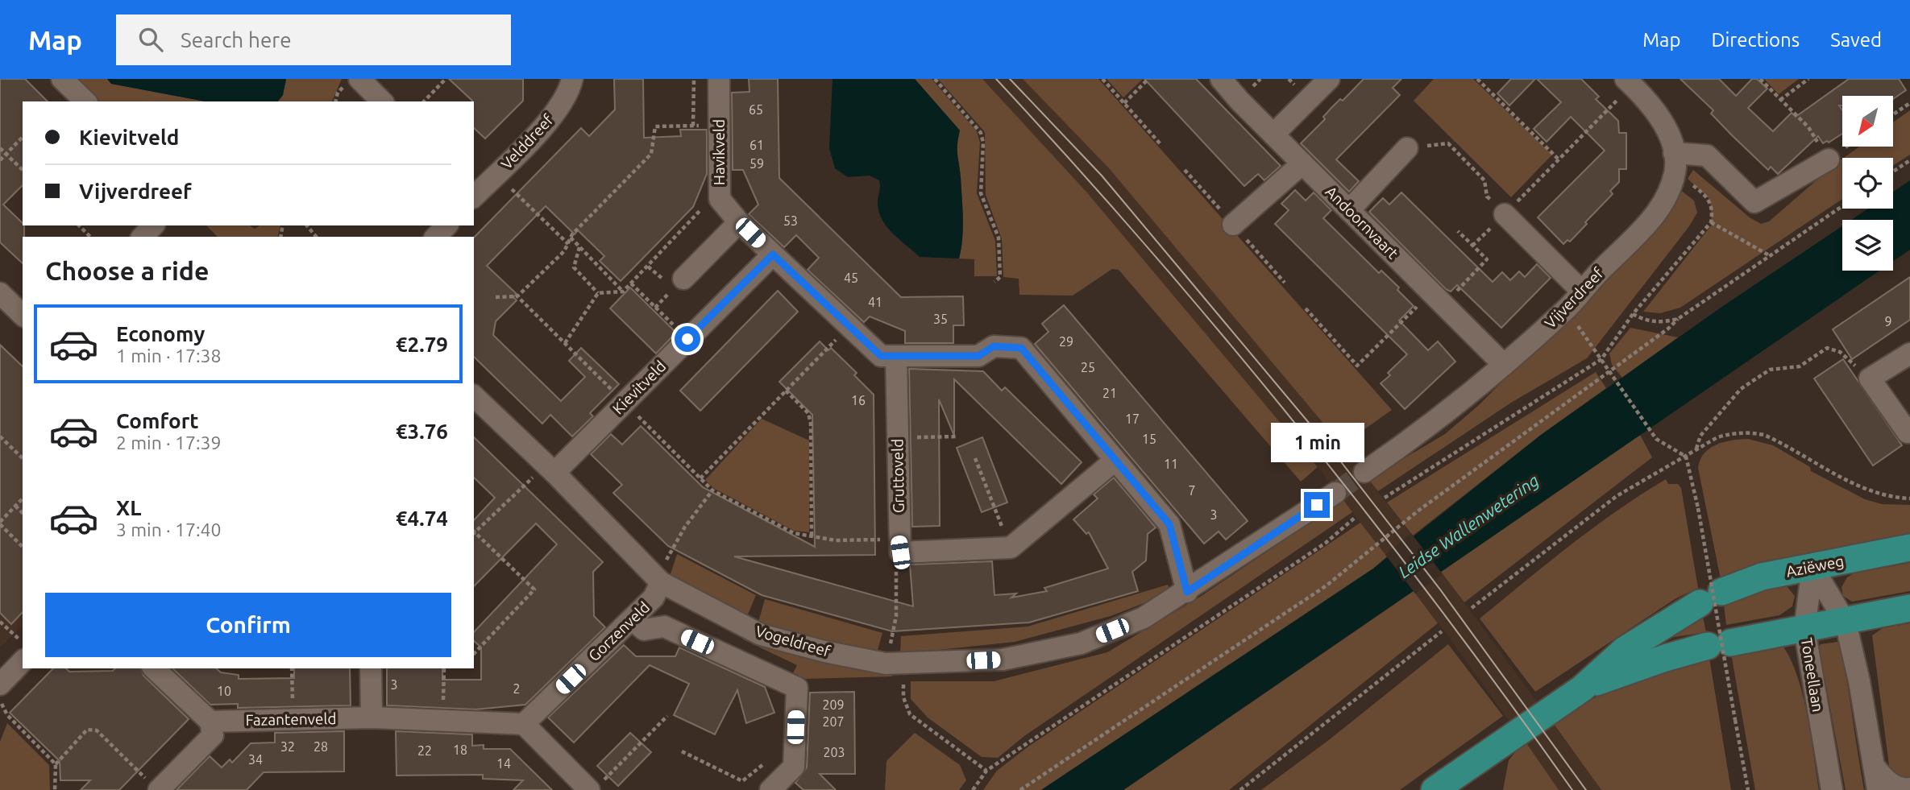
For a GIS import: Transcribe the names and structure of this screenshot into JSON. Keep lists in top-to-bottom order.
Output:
{
  "streets": {
    "main road": ["Aziëweg"],
    "street": [
      "Velddreef",
      "Havikveld",
      "Andoornvaart",
      "Vijverdreef",
      "Kievitveld",
      "Gruttoveld",
      "Gorzenveld",
      "Vogeldreef",
      "Toneellaan",
      "Fazantenveld"
    ]
  },
  "crossings": [
    ["Havikveld", "Kievitveld"],
    ["Havikveld", "Gruttoveld"],
    ["Havikveld", "Vogeldreef"],
    ["Andoornvaart", "Vijverdreef"],
    ["Kievitveld", "Vogeldreef"],
    ["Aziëweg", "Toneellaan"],
    ["Gorzenveld", "Vogeldreef"],
    ["Gorzenveld", "Fazantenveld"]
  ],
  "water": ["Leidse Wallenwetering"],
  "house_numbers": [
    "65",
    "61",
    "59",
    "53",
    "45",
    "41",
    "35",
    "9",
    "29",
    "25",
    "21",
    "16",
    "17",
    "15",
    "11",
    "7",
    "3",
    "3",
    "2",
    "10",
    "209",
    "207",
    "32",
    "28",
    "18",
    "22",
    "203",
    "34",
    "14"
  ],
  "north": "bottom left",
  "page": {
    "header": "Map",
    "search": "Search here",
    "nav": ["Map", "Directions", "Saved"],
    "banner": ["Kievitveld", "Vijverdreef"],
    "heading": "Choose a ride",
    "list": [
      {
        "name": "Economy",
        "note": "1 min · 17:38",
        "value": "€2.79"
      },
      {
        "name": "Comfort",
        "note": "2 min · 17:39",
        "value": "€3.76"
      },
      {
        "name": "XL",
        "note": "3 min · 17:40",
        "value": "€4.74"
      }
    ],
    "bubble": "1 min",
    "buttons": "Confirm"
  }
}
